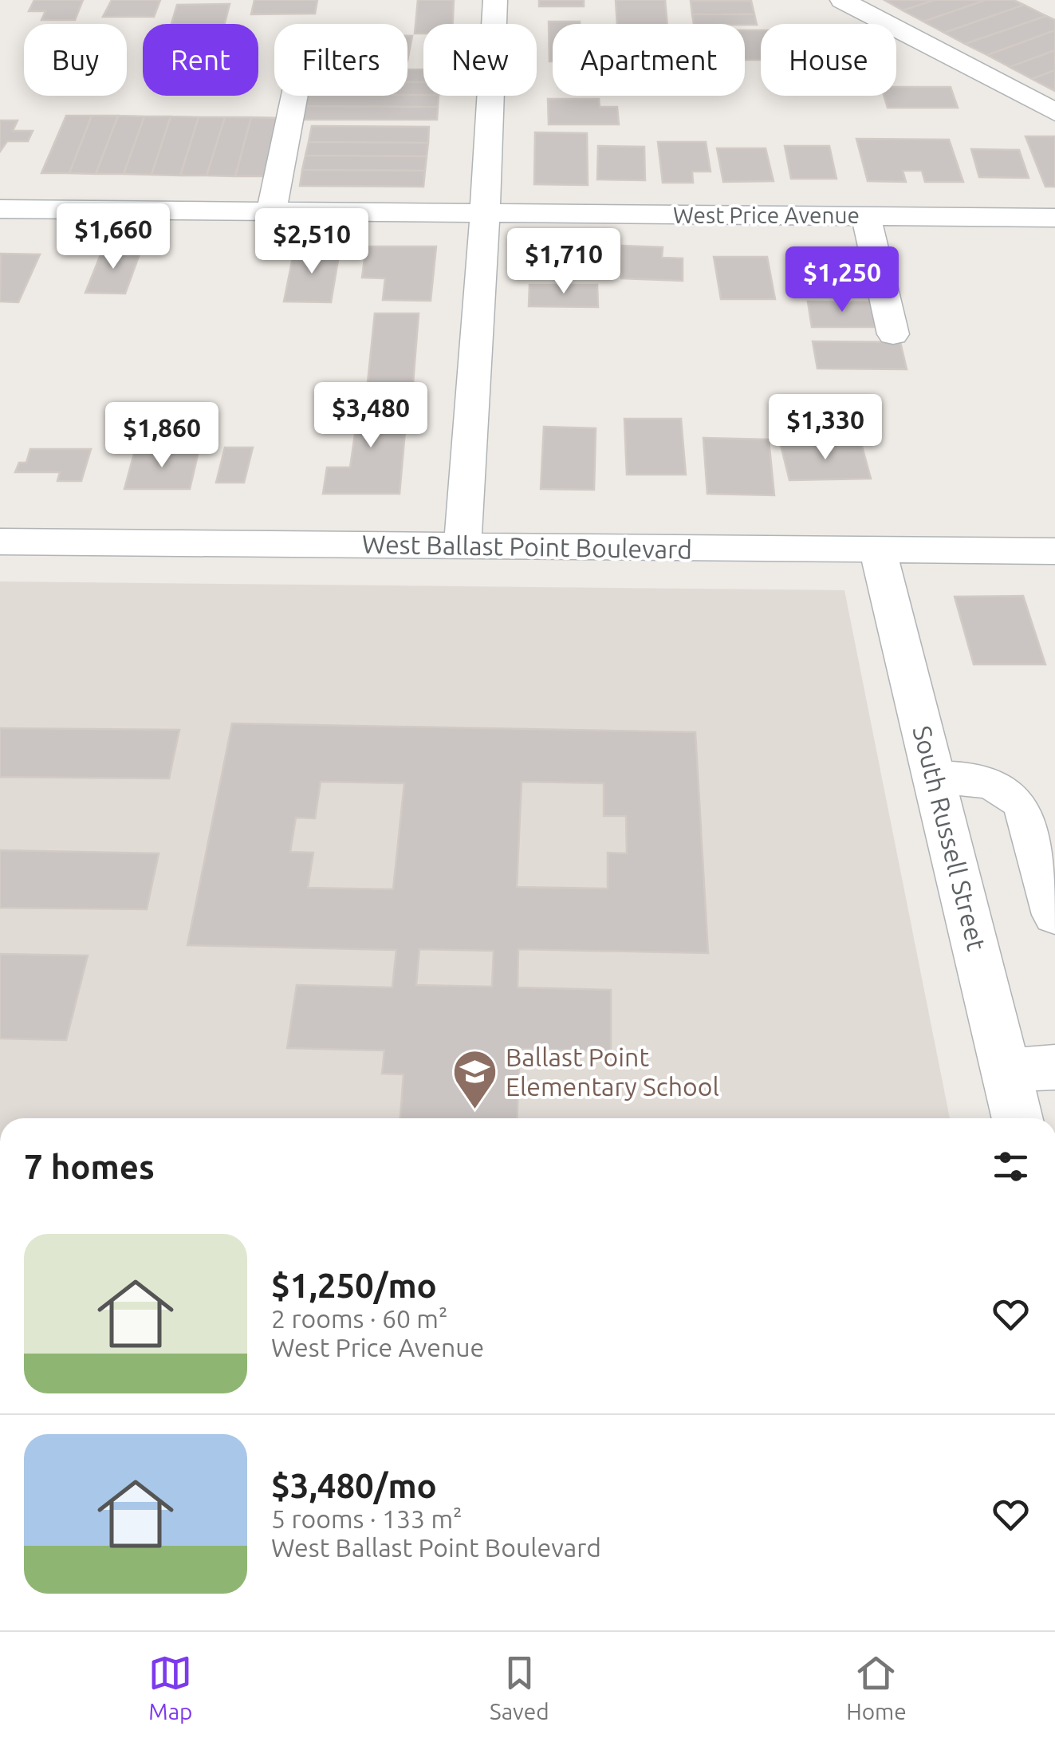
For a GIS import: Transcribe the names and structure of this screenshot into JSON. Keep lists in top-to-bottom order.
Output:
{
  "streets": {
    "street": ["West Price Avenue", "West Ballast Point Boulevard", "South Russell Street"]
  },
  "crossings": [
    ["West Ballast Point Boulevard", "South Russell Street"]
  ],
  "places": {
    "school or university": ["Ballast Point Elementary School"]
  },
  "page": {
    "chip": [
      "Buy",
      "Rent",
      "Filters",
      "New",
      "Apartment",
      "House"
    ],
    "price": [
      "$1,660",
      "$2,510",
      "$1,710",
      "$1,250",
      "$3,480",
      "$1,330",
      "$1,860"
    ],
    "heading": "7 homes",
    "list": [
      {
        "name": "$1,250/mo",
        "note": "2 rooms · 60 m² · West Price Avenue"
      },
      {
        "name": "$3,480/mo",
        "note": "5 rooms · 133 m² · West Ballast Point Boulevard"
      }
    ],
    "tabs": ["Map", "Saved", "Home"]
  }
}
